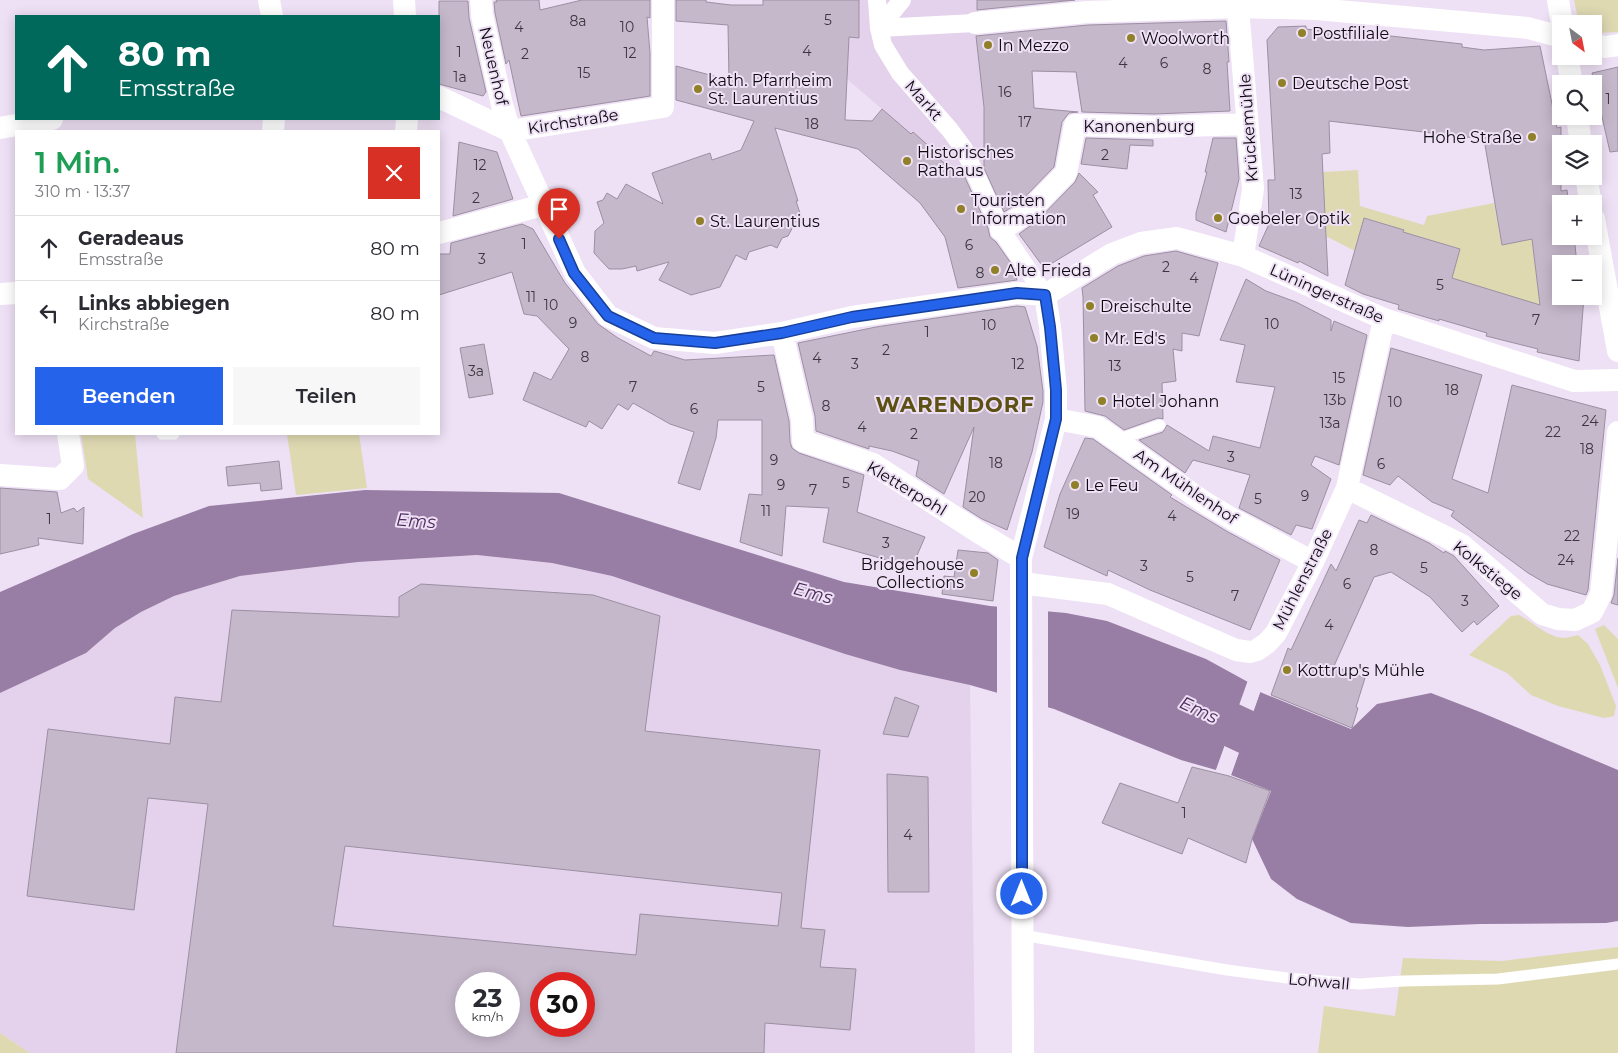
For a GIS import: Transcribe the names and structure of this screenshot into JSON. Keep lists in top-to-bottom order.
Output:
{
  "streets": {
    "street": [
      "Neuenhof",
      "Markt",
      "Kirchstraße",
      "Kanonenburg",
      "Krückemühle",
      "Lüningerstraße",
      "Am Mühlenhof",
      "Kletterpohl",
      "Kolkstiege",
      "Mühlenstraße"
    ],
    "lane": ["Lohwall"]
  },
  "crossings": [
    ["Neuenhof", "Kirchstraße"],
    ["Markt", "Kirchstraße"],
    ["Markt", "Kanonenburg"],
    ["Markt", "Lüningerstraße"],
    ["Kirchstraße", "Lüningerstraße"],
    ["Kirchstraße", "Kletterpohl"],
    ["Kanonenburg", "Krückemühle"],
    ["Krückemühle", "Lüningerstraße"],
    ["Lüningerstraße", "Mühlenstraße"],
    ["Am Mühlenhof", "Mühlenstraße"],
    ["Kolkstiege", "Mühlenstraße"]
  ],
  "districts": ["WARENDORF"],
  "water": ["Ems"],
  "places": [
    "Postfiliale",
    "Woolworth",
    "In Mezzo",
    "Deutsche Post",
    "kath. Pfarrheim St. Laurentius",
    "Hohe Straße",
    "Historisches Rathaus",
    "Touristen Information",
    "Goebeler Optik",
    "St. Laurentius",
    "Alte Frieda",
    "Dreischulte",
    "Mr. Ed's",
    "Hotel Johann",
    "Le Feu",
    "Bridgehouse Collections",
    "Kottrup's Mühle"
  ],
  "house_numbers": [
    "5",
    "8a",
    "4",
    "10",
    "4",
    "1",
    "12",
    "2",
    "4",
    "6",
    "8",
    "15",
    "1a",
    "16",
    "1",
    "17",
    "18",
    "2",
    "12",
    "13",
    "2",
    "1",
    "6",
    "3",
    "2",
    "8",
    "4",
    "5",
    "11",
    "10",
    "7",
    "9",
    "10",
    "10",
    "1",
    "2",
    "8",
    "4",
    "3",
    "12",
    "13",
    "3a",
    "15",
    "7",
    "5",
    "18",
    "13b",
    "10",
    "8",
    "6",
    "24",
    "13a",
    "4",
    "22",
    "2",
    "18",
    "3",
    "9",
    "18",
    "6",
    "5",
    "9",
    "7",
    "9",
    "20",
    "5",
    "11",
    "19",
    "4",
    "1",
    "22",
    "3",
    "8",
    "24",
    "3",
    "5",
    "5",
    "6",
    "7",
    "3",
    "4",
    "1",
    "4"
  ],
  "north": "bottom right",
  "page": {
    "map_buttons": ["+", "−"],
    "turn": ["80 m", "Emsstraße"],
    "heading": ["1 Min.", "310 m · 13:37"],
    "list": [
      {
        "name": "Geradeaus",
        "note": "Emsstraße",
        "value": "80 m"
      },
      {
        "name": "Links abbiegen",
        "note": "Kirchstraße",
        "value": "80 m"
      }
    ],
    "buttons": ["Beenden", "Teilen"],
    "speed": "23 km/h",
    "limit": "30"
  }
}
